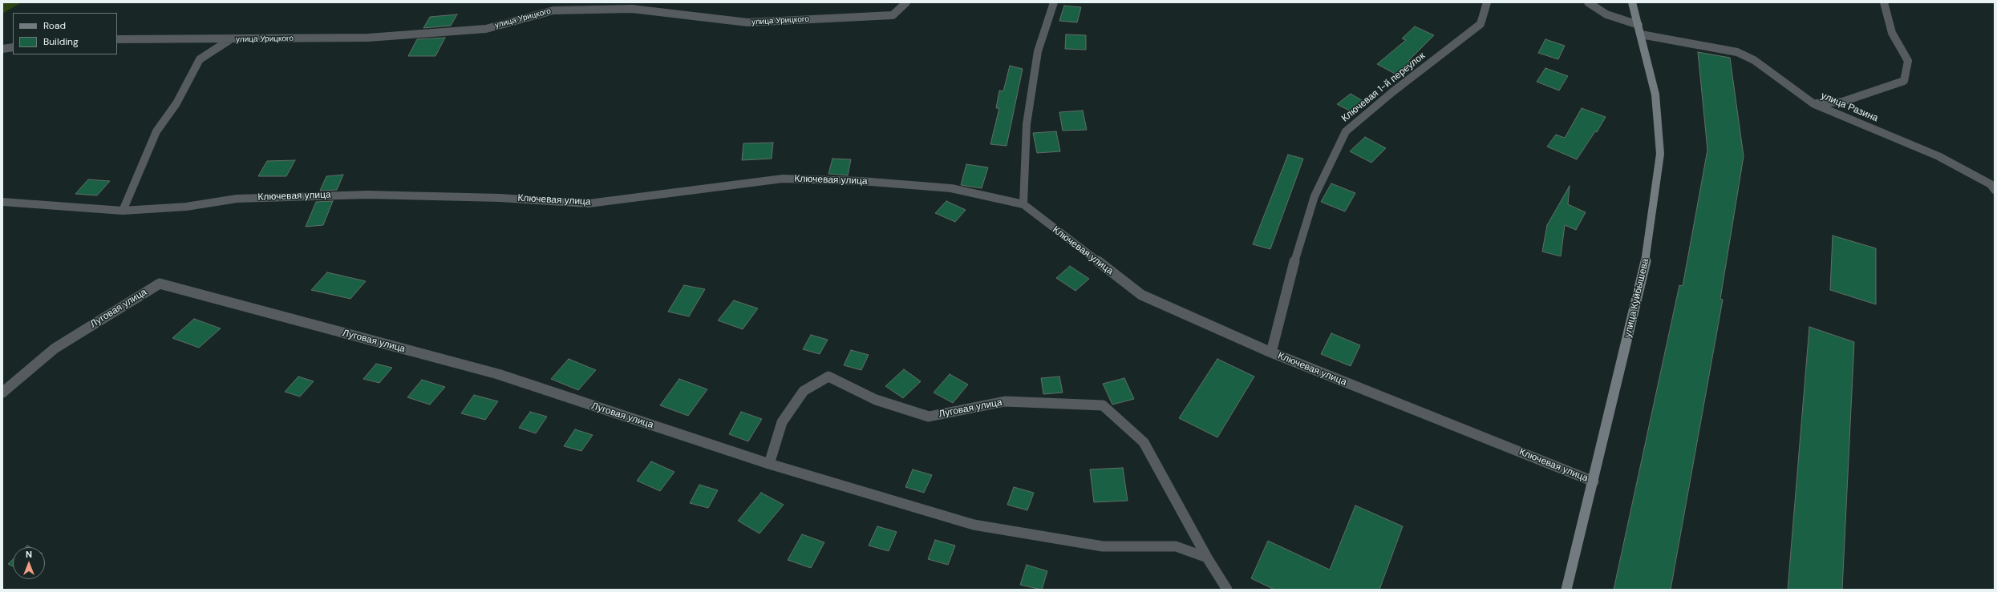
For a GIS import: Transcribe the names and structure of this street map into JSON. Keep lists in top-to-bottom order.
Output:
{
  "streets": {
    "main road": ["улица Куйбышева"],
    "street": [
      "улица Урицкого",
      "Ключевая 1-й переулок",
      "улица Разина",
      "Ключевая улица",
      "Луговая улица"
    ]
  },
  "crossings": [
    ["улица Урицкого", "Ключевая улица"],
    ["Ключевая 1-й переулок", "Ключевая улица"],
    ["улица Разина", "улица Куйбышева"],
    ["Ключевая улица", "улица Куйбышева"]
  ],
  "legend": ["Road", "Building"],
  "north": "top"
}
